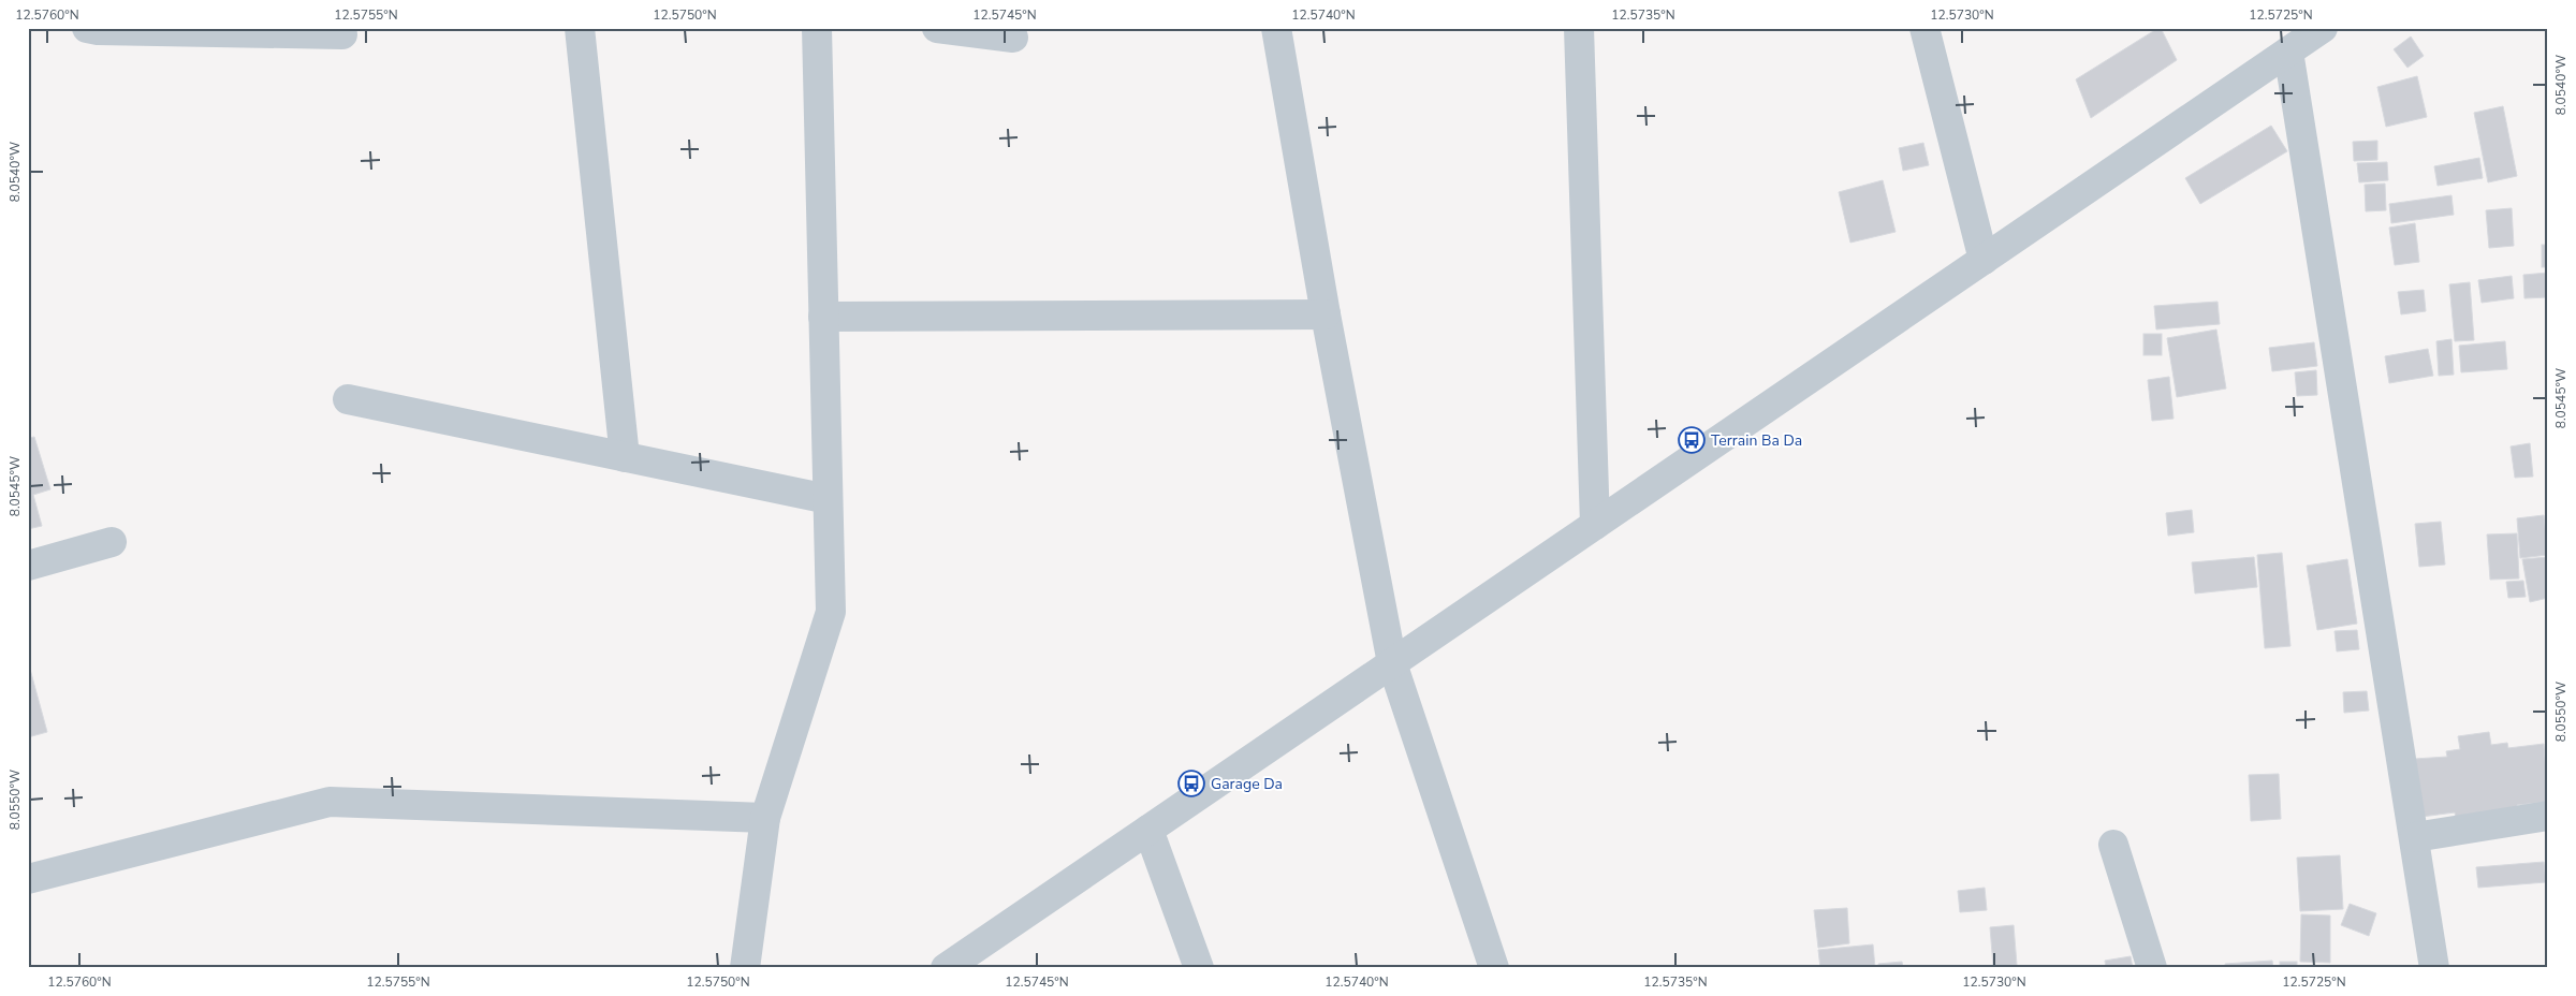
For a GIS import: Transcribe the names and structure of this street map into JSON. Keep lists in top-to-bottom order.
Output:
{
  "places": {
    "bus stop": ["Terrain Ba Da", "Garage Da"]
  },
  "coordinates": [
    "12.5760°N",
    "12.5755°N",
    "12.5750°N",
    "12.5745°N",
    "12.5740°N",
    "12.5735°N",
    "12.5730°N",
    "12.5725°N",
    "8.0540°W",
    "8.0545°W",
    "8.0550°W"
  ]
}
